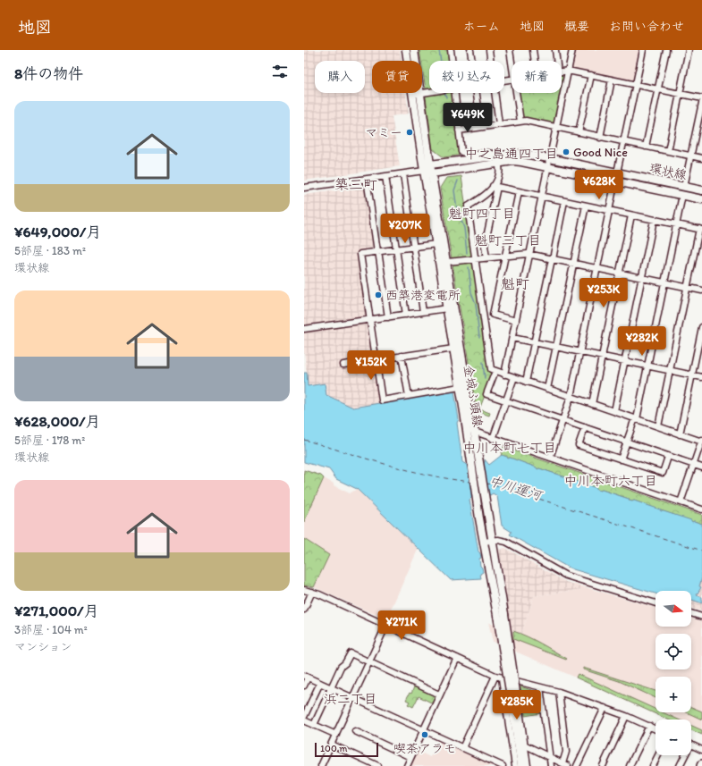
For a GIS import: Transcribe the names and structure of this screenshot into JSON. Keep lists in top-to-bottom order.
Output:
{
  "streets": {
    "main road": ["環状線", "金城ふ頭線"]
  },
  "crossings": [
    ["環状線", "金城ふ頭線"]
  ],
  "districts": [
    "中之島通四丁目",
    "築三町",
    "魁町四丁目",
    "魁町三丁目",
    "魁町",
    "中川本町七丁目",
    "中川本町六丁目",
    "浜二丁目"
  ],
  "water": ["中川運河"],
  "places": [
    "マミー",
    "Good Nice",
    "西築港変電所",
    "喫茶アラモ"
  ],
  "scale_bar": "100 m",
  "north": "right",
  "page": {
    "header": "地図",
    "nav": [
      "ホーム",
      "地図",
      "概要",
      "お問い合わせ"
    ],
    "heading": "8件の物件",
    "chip": [
      "購入",
      "賃貸",
      "絞り込み",
      "新着"
    ],
    "list": [
      {
        "name": "¥649,000/月",
        "note": "5部屋 · 183 m² · 環状線"
      },
      {
        "name": "¥628,000/月",
        "note": "5部屋 · 178 m² · 環状線"
      },
      {
        "name": "¥271,000/月",
        "note": "3部屋 · 104 m² · マンション"
      }
    ],
    "price": [
      "¥649K",
      "¥628K",
      "¥207K",
      "¥253K",
      "¥282K",
      "¥152K",
      "¥271K",
      "¥285K"
    ],
    "map_buttons": ["+", "−"],
    "scale": "100 m"
  }
}
